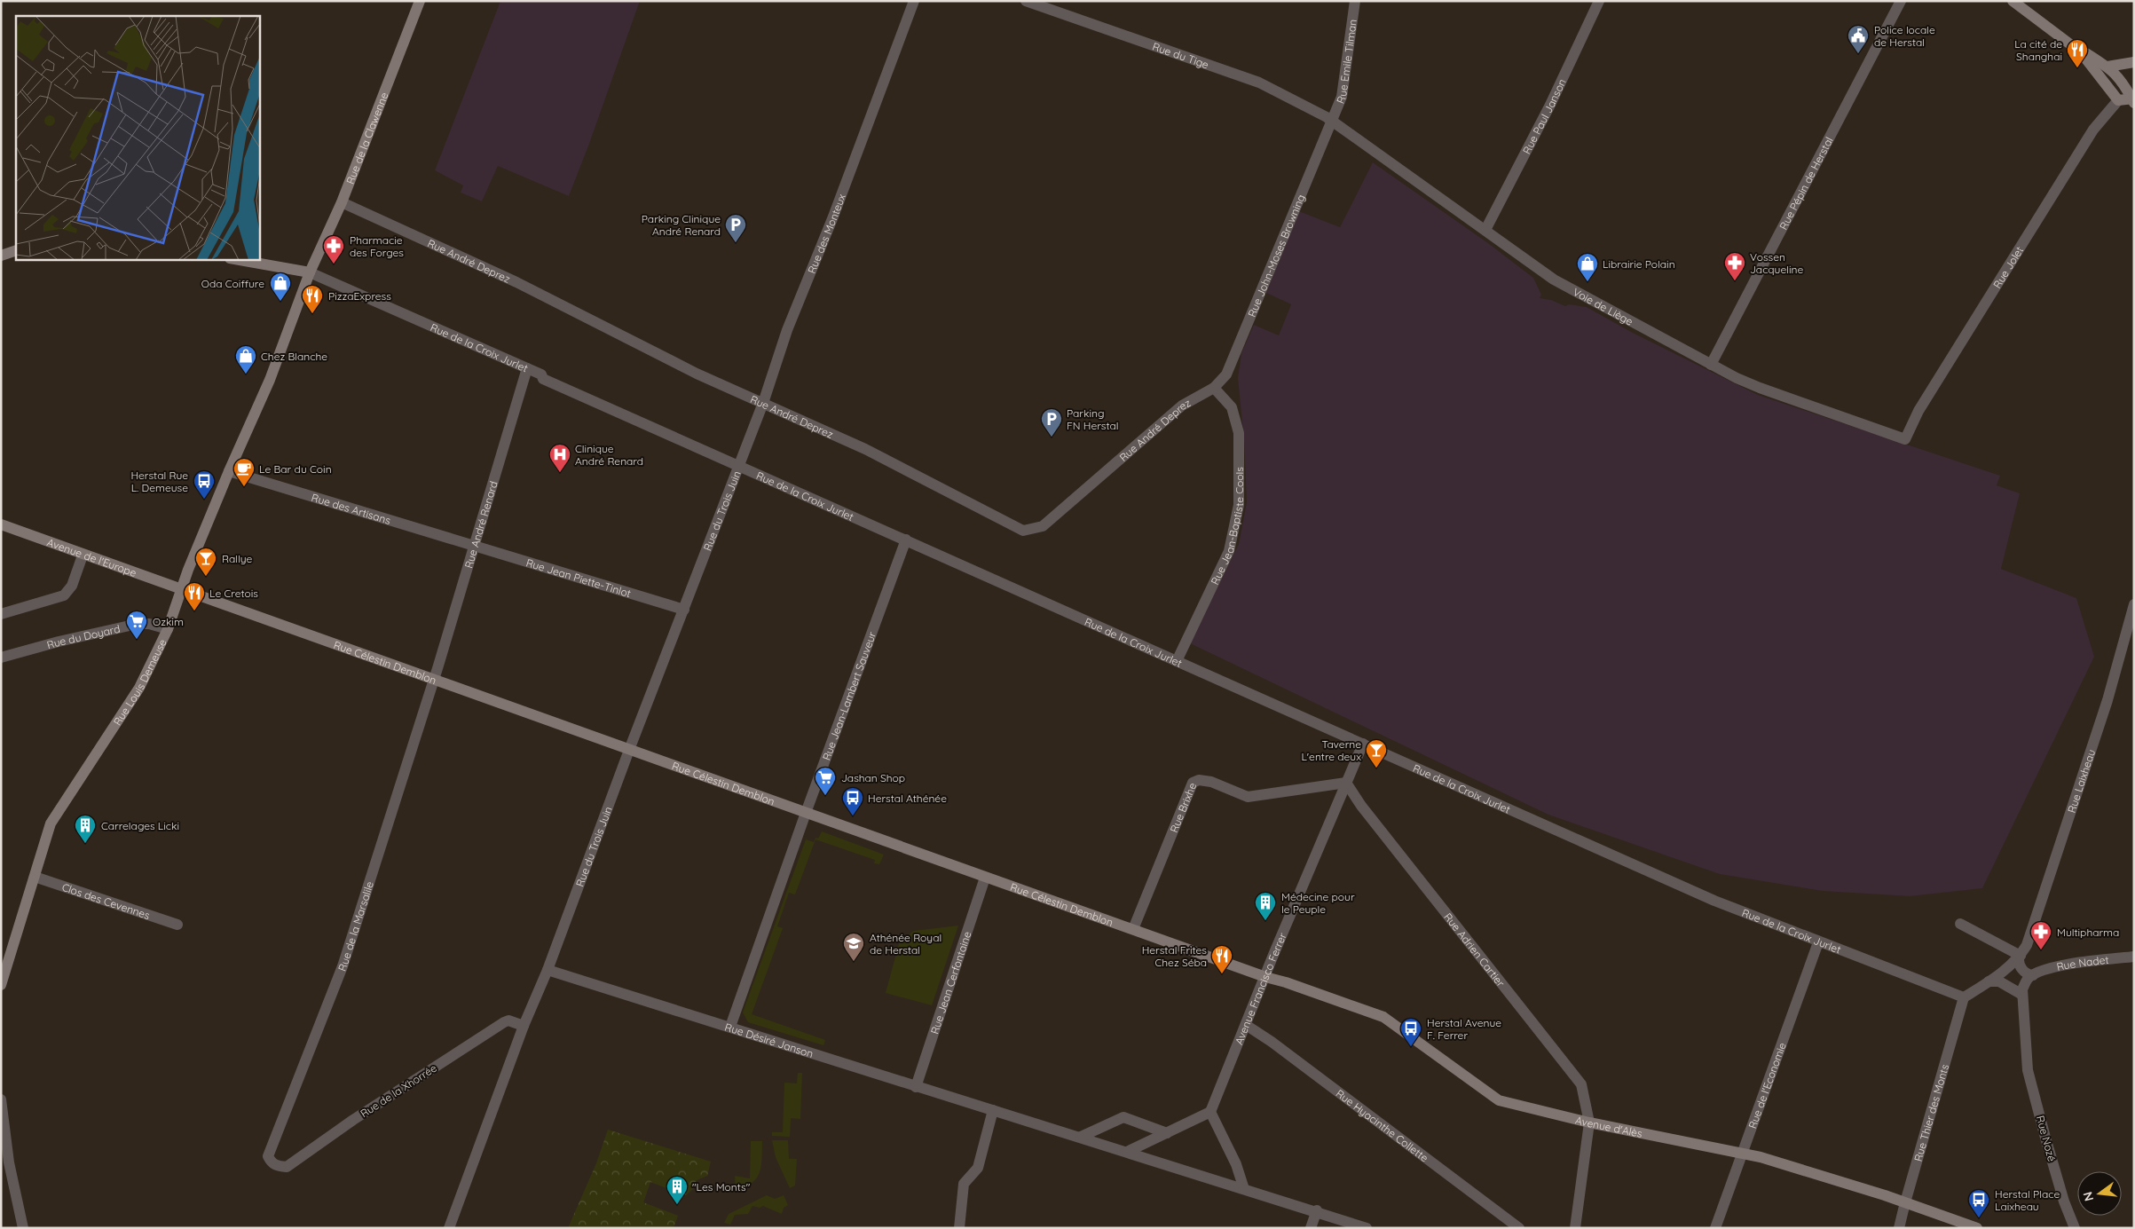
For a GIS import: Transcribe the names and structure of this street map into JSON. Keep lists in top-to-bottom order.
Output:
{
  "streets": {
    "street": [
      "Rue du Tige",
      "Rue Emile Tilman",
      "Rue Paul Janson",
      "Rue de la Clawenne",
      "Rue Pépin de Herstal",
      "Rue des Monteux",
      "Rue John-Moses Browning",
      "Rue André Deprez",
      "Rue Jolet",
      "Voie de Liège",
      "Rue de la Croix Jurlet",
      "Rue des Artisans",
      "Rue du Trois Juin",
      "Rue André Renard",
      "Rue Jean-Baptiste Cools",
      "Avenue de l'Europe",
      "Rue Jean Piette-Tinlot",
      "Rue du Doyard",
      "Rue Célestin Demblon",
      "Rue Louis Demeuse",
      "Rue Jean-Lambert Sauveur",
      "Rue Laixheau",
      "Rue Brixhe",
      "Clos des Cevennes",
      "Rue de la Marsalile",
      "Rue Adrien Cartier",
      "Rue Nadet",
      "Rue Jean Cerfontaine",
      "Avenue Francisco Ferrer",
      "Rue Désiré Janson",
      "Rue de l'Economie",
      "Rue de la Xhorrée",
      "Rue Thier des Monts",
      "Rue Hyacinthe Collette",
      "Avenue d'Alès",
      "Rue Nozé"
    ]
  },
  "crossings": [
    ["Rue du Tige", "Rue Emile Tilman"],
    ["Rue du Tige", "Rue John-Moses Browning"],
    ["Rue du Tige", "Voie de Liège"],
    ["Rue Emile Tilman", "Rue John-Moses Browning"],
    ["Rue Emile Tilman", "Voie de Liège"],
    ["Rue Paul Janson", "Voie de Liège"],
    ["Rue de la Clawenne", "Rue André Deprez"],
    ["Rue de la Clawenne", "Rue de la Croix Jurlet"],
    ["Rue de la Clawenne", "Rue Louis Demeuse"],
    ["Rue Pépin de Herstal", "Voie de Liège"],
    ["Rue des Monteux", "Rue André Deprez"],
    ["Rue des Monteux", "Rue de la Croix Jurlet"],
    ["Rue des Monteux", "Rue du Trois Juin"],
    ["Rue John-Moses Browning", "Rue André Deprez"],
    ["Rue John-Moses Browning", "Voie de Liège"],
    ["Rue John-Moses Browning", "Rue Jean-Baptiste Cools"],
    ["Rue André Deprez", "Rue Jean-Baptiste Cools"],
    ["Rue Jolet", "Voie de Liège"],
    ["Rue de la Croix Jurlet", "Rue du Trois Juin"],
    ["Rue de la Croix Jurlet", "Rue André Renard"],
    ["Rue de la Croix Jurlet", "Rue Jean-Baptiste Cools"],
    ["Rue de la Croix Jurlet", "Rue Louis Demeuse"],
    ["Rue de la Croix Jurlet", "Rue Jean-Lambert Sauveur"],
    ["Rue de la Croix Jurlet", "Avenue Francisco Ferrer"],
    ["Rue de la Croix Jurlet", "Rue de l'Economie"],
    ["Rue de la Croix Jurlet", "Rue Thier des Monts"],
    ["Rue des Artisans", "Rue André Renard"],
    ["Rue des Artisans", "Rue Jean Piette-Tinlot"],
    ["Rue des Artisans", "Rue Louis Demeuse"],
    ["Rue du Trois Juin", "Rue Jean Piette-Tinlot"],
    ["Rue du Trois Juin", "Rue Célestin Demblon"],
    ["Rue du Trois Juin", "Rue Désiré Janson"],
    ["Rue du Trois Juin", "Rue de la Xhorrée"],
    ["Rue André Renard", "Rue Jean Piette-Tinlot"],
    ["Rue André Renard", "Rue Célestin Demblon"],
    ["Rue André Renard", "Rue de la Marsalile"],
    ["Avenue de l'Europe", "Rue Célestin Demblon"],
    ["Avenue de l'Europe", "Rue Louis Demeuse"],
    ["Rue du Doyard", "Rue Louis Demeuse"],
    ["Rue Célestin Demblon", "Rue Louis Demeuse"],
    ["Rue Célestin Demblon", "Rue Jean-Lambert Sauveur"],
    ["Rue Célestin Demblon", "Rue Brixhe"],
    ["Rue Célestin Demblon", "Rue de la Marsalile"],
    ["Rue Célestin Demblon", "Rue Jean Cerfontaine"],
    ["Rue Célestin Demblon", "Avenue Francisco Ferrer"],
    ["Rue Célestin Demblon", "Avenue d'Alès"],
    ["Rue Louis Demeuse", "Clos des Cevennes"],
    ["Rue Jean-Lambert Sauveur", "Rue Désiré Janson"],
    ["Rue Brixhe", "Rue Adrien Cartier"],
    ["Rue Brixhe", "Avenue Francisco Ferrer"],
    ["Rue de la Marsalile", "Rue de la Xhorrée"],
    ["Rue Adrien Cartier", "Avenue Francisco Ferrer"],
    ["Rue Adrien Cartier", "Avenue d'Alès"],
    ["Rue Jean Cerfontaine", "Rue Désiré Janson"],
    ["Avenue Francisco Ferrer", "Rue Hyacinthe Collette"],
    ["Avenue Francisco Ferrer", "Avenue d'Alès"],
    ["Rue de l'Economie", "Avenue d'Alès"],
    ["Rue Thier des Monts", "Avenue d'Alès"]
  ],
  "places": {
    "public building": ["Police locale de Herstal"],
    "restaurant": [
      "La cité de Shanghai",
      "PizzaExpress",
      "Le Cretois",
      "Herstal Frites Chez Séba"
    ],
    "parking": ["Parking Clinique André Renard", "Parking FN Herstal"],
    "pharmacy": ["Pharmacie des Forges", "Vossen Jacqueline", "Multipharma"],
    "shop": ["Librairie Polain", "Oda Coiffure", "Chez Blanche"],
    "hospital": ["Clinique André Renard"],
    "cafe": ["Le Bar du Coin"],
    "bus stop": [
      "Herstal Rue L. Demeuse",
      "Herstal Athénée",
      "Herstal Avenue F. Ferrer",
      "Herstal Place Laixheau"
    ],
    "bar": ["Rallye", "Taverne L'entre deux"],
    "supermarket": ["Ozkim", "Jashan Shop"],
    "building": ["Carrelages Licki", "Médecine pour le Peuple", "\"Les Monts\""],
    "school or university": ["Athénée Royal de Herstal"]
  },
  "north": "left"
}
